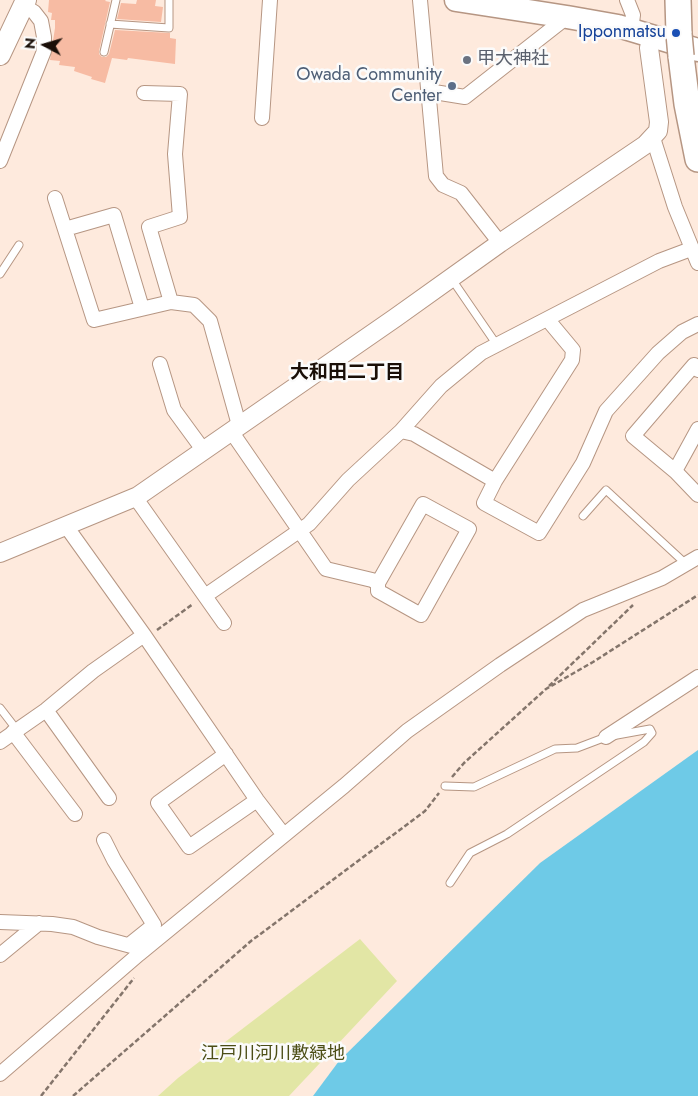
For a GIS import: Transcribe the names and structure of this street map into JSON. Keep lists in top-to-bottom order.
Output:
{
  "districts": ["大和田二丁目"],
  "parks": ["江戸川河川敷緑地"],
  "places": ["Ipponmatsu", "甲大神社", "Owada Community Center"],
  "north": "left"
}
